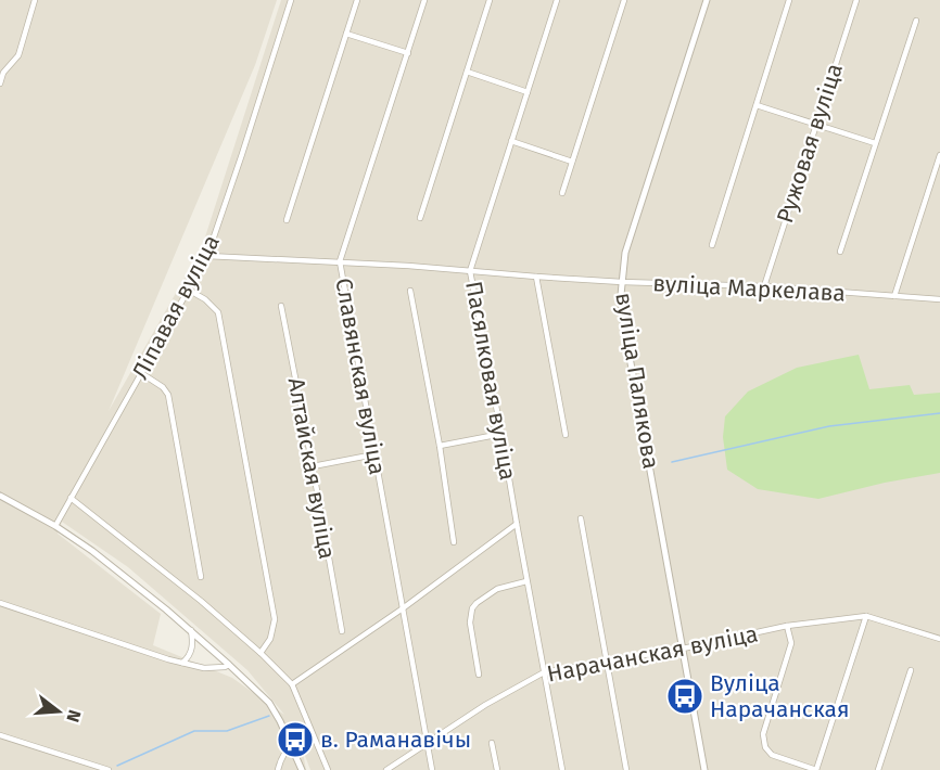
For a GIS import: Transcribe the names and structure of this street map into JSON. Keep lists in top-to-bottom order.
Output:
{
  "streets": {
    "street": [
      "Ружовая вуліца",
      "вуліца Маркелава",
      "Ліпавая вуліца",
      "Славянская вуліца",
      "Пасялковая вуліца",
      "вуліца Палякова",
      "Алтайская вуліца",
      "Нарачанская вуліца"
    ]
  },
  "crossings": [
    ["Ружовая вуліца", "вуліца Маркелава"],
    ["вуліца Маркелава", "Ліпавая вуліца"],
    ["вуліца Маркелава", "Славянская вуліца"],
    ["вуліца Маркелава", "Пасялковая вуліца"],
    ["вуліца Маркелава", "вуліца Палякова"],
    ["Славянская вуліца", "Нарачанская вуліца"],
    ["Пасялковая вуліца", "Нарачанская вуліца"],
    ["вуліца Палякова", "Нарачанская вуліца"]
  ],
  "places": {
    "bus stop": ["Вуліца Нарачанская", "в. Раманавічы"]
  },
  "north": "right"
}
